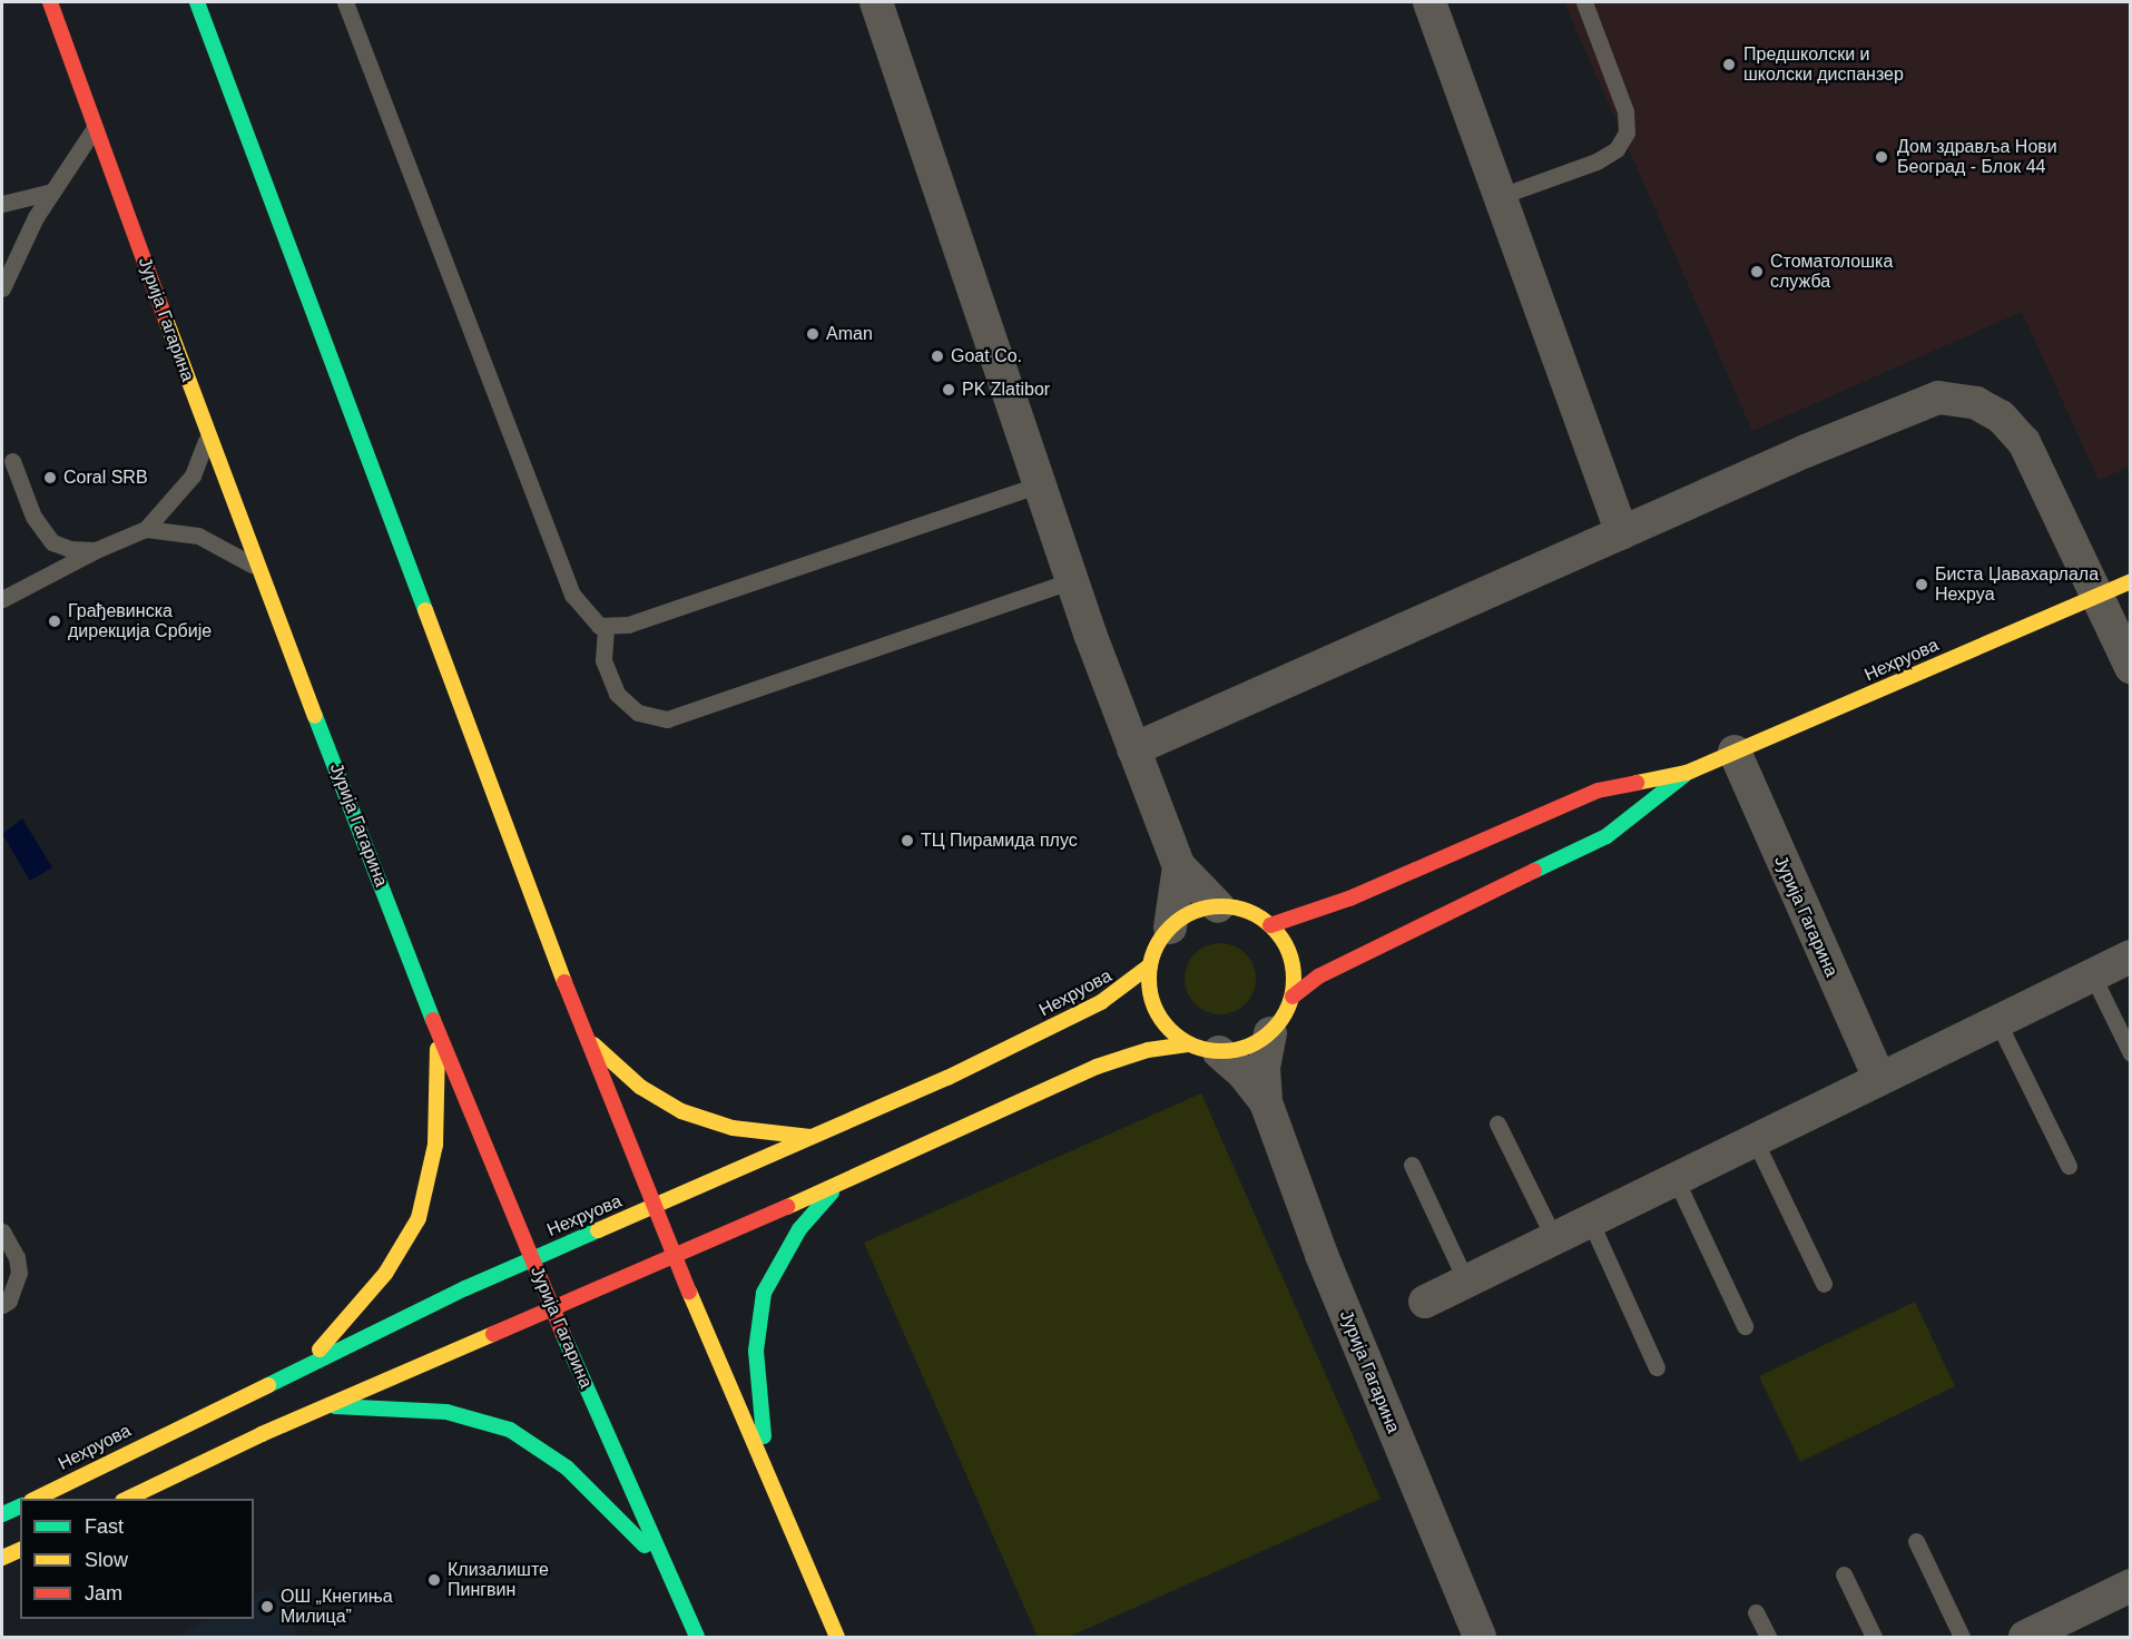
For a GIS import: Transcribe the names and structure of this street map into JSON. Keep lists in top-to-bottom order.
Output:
{
  "streets": {
    "main road": ["Јурија Гагарина", "Нехруова"]
  },
  "crossings": [
    ["Јурија Гагарина", "Нехруова"]
  ],
  "places": [
    "Предшколски и школски диспанзер",
    "Дом здравља Нови Београд - Блок 44",
    "Стоматолошка служба",
    "Aman",
    "Goat Co.",
    "PK Zlatibor",
    "Coral SRB",
    "Биста Џавахарлала Нехруа",
    "Грађевинска дирекција Србије",
    "ТЦ Пирамида плус",
    "Клизалиште Пингвин",
    "ОШ „Кнегиња Милица”"
  ],
  "legend": ["Fast", "Slow", "Jam"]
}
